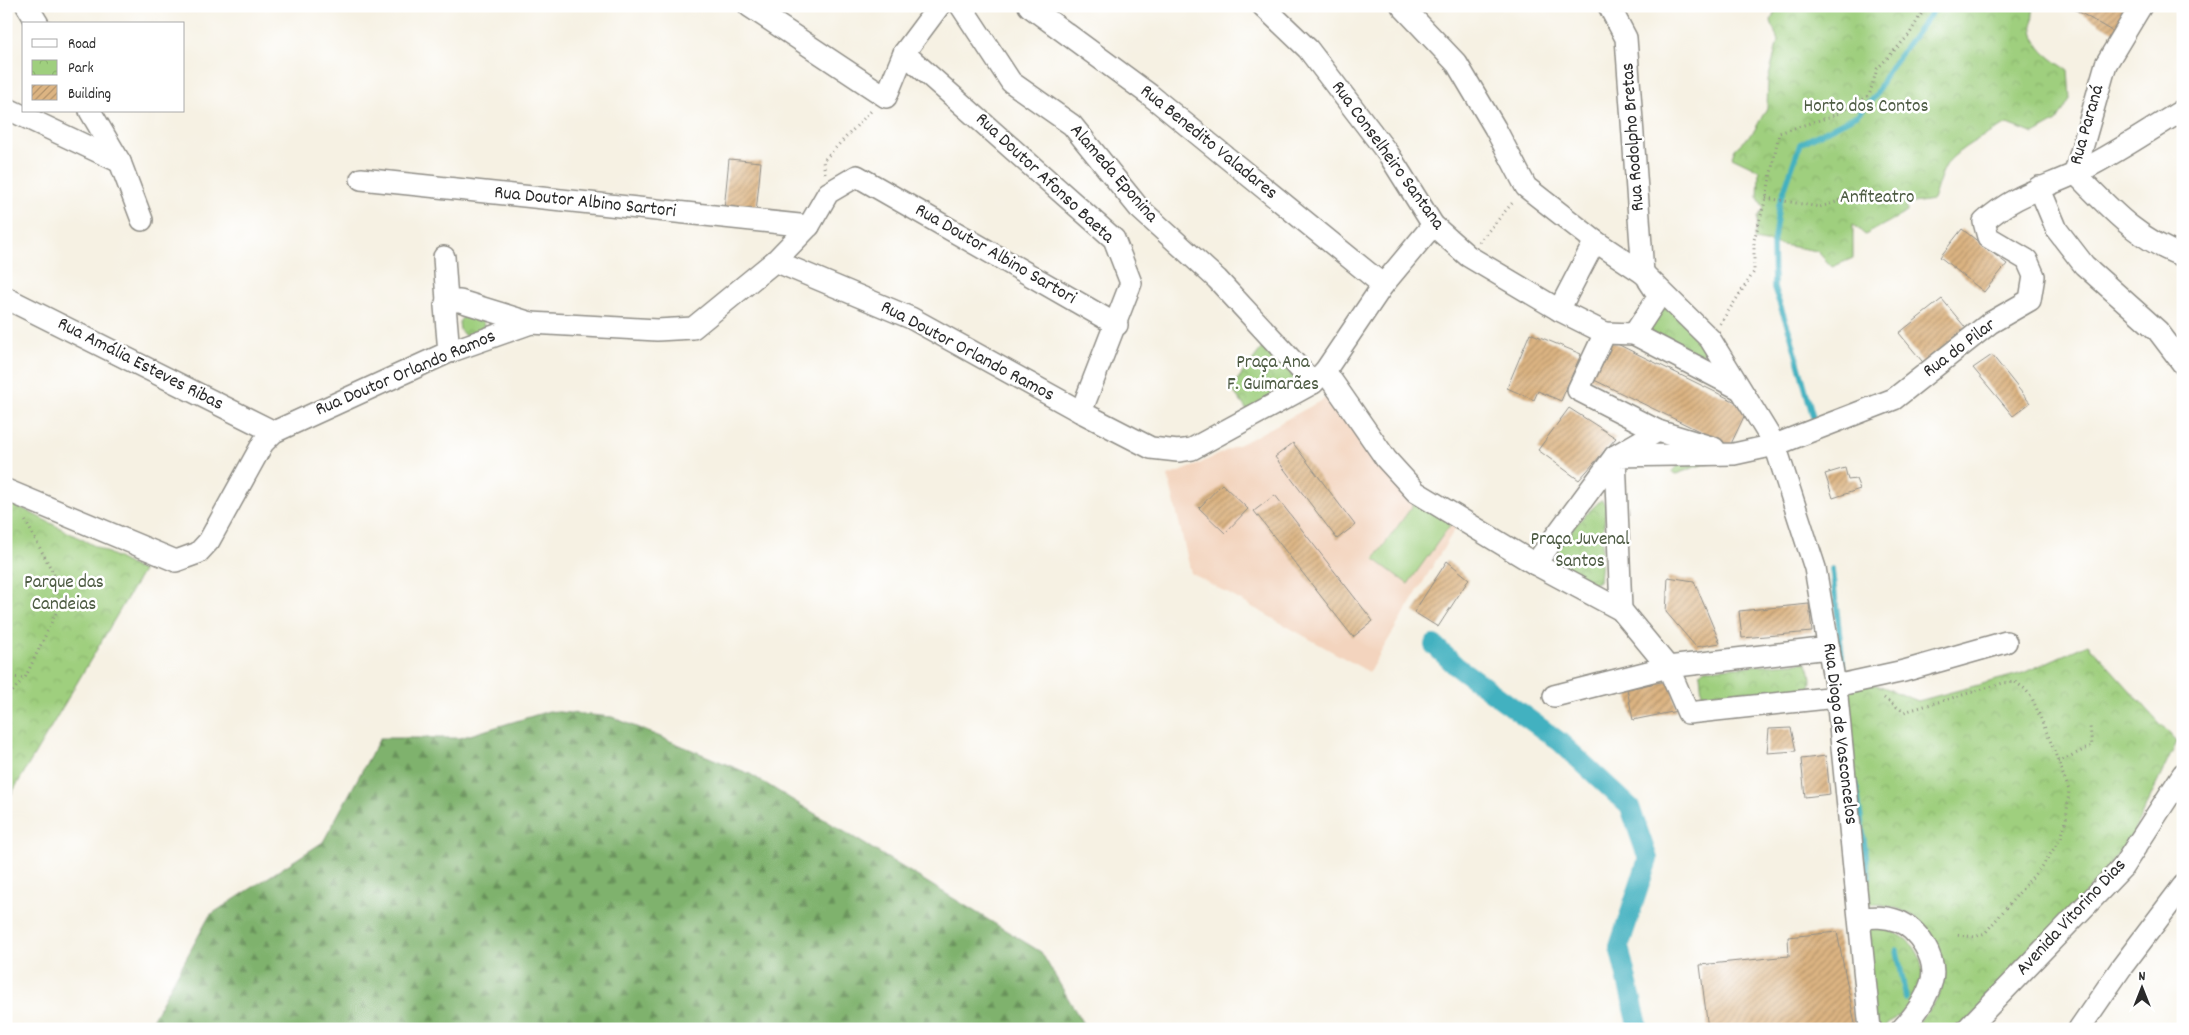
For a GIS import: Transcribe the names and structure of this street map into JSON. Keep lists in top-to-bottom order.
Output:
{
  "streets": {
    "street": [
      "Rua Paraná",
      "Rua Rodolpho Bretas",
      "Rua Benedito Valadares",
      "Rua Conselheiro Santana",
      "Alameda Eponina",
      "Rua Doutor Afonso Baeta",
      "Rua Doutor Albino Sartori",
      "Rua do Pilar",
      "Rua Doutor Orlando Ramos",
      "Rua Amália Esteves Ribas",
      "Rua Diogo de Vasconcelos",
      "Avenida Vitorino Dias"
    ]
  },
  "crossings": [
    ["Rua Paraná", "Rua do Pilar"],
    ["Alameda Eponina", "Rua Doutor Orlando Ramos"],
    ["Rua Doutor Afonso Baeta", "Rua Doutor Albino Sartori"],
    ["Rua Doutor Afonso Baeta", "Rua Doutor Orlando Ramos"],
    ["Rua Doutor Albino Sartori", "Rua Doutor Orlando Ramos"],
    ["Rua do Pilar", "Rua Diogo de Vasconcelos"],
    ["Rua Doutor Orlando Ramos", "Rua Amália Esteves Ribas"]
  ],
  "parks": [
    "Horto dos Contos",
    "Anfiteatro",
    "Praça Ana F. Guimarães",
    "Praça Juvenal Santos",
    "Parque das Candeias"
  ],
  "legend": ["Road", "Park", "Building"],
  "north": "top"
}
